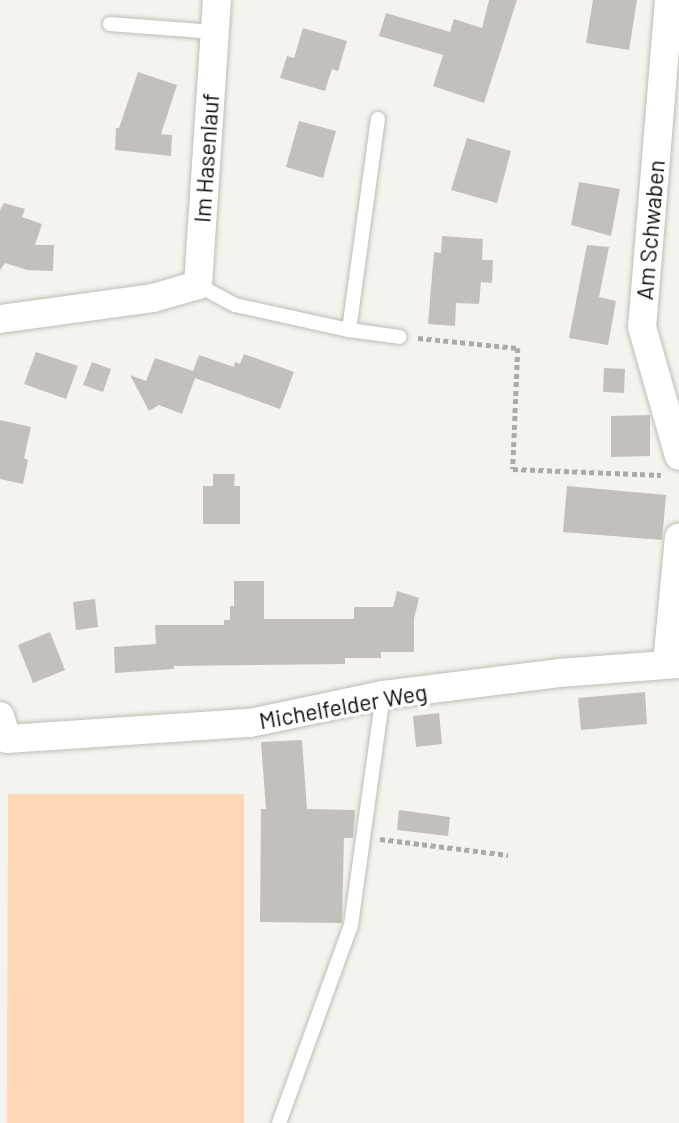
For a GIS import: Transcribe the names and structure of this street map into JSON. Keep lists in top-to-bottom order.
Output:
{
  "streets": {
    "street": ["Im Hasenlauf", "Am Schwaben", "Michelfelder Weg"]
  }
}
